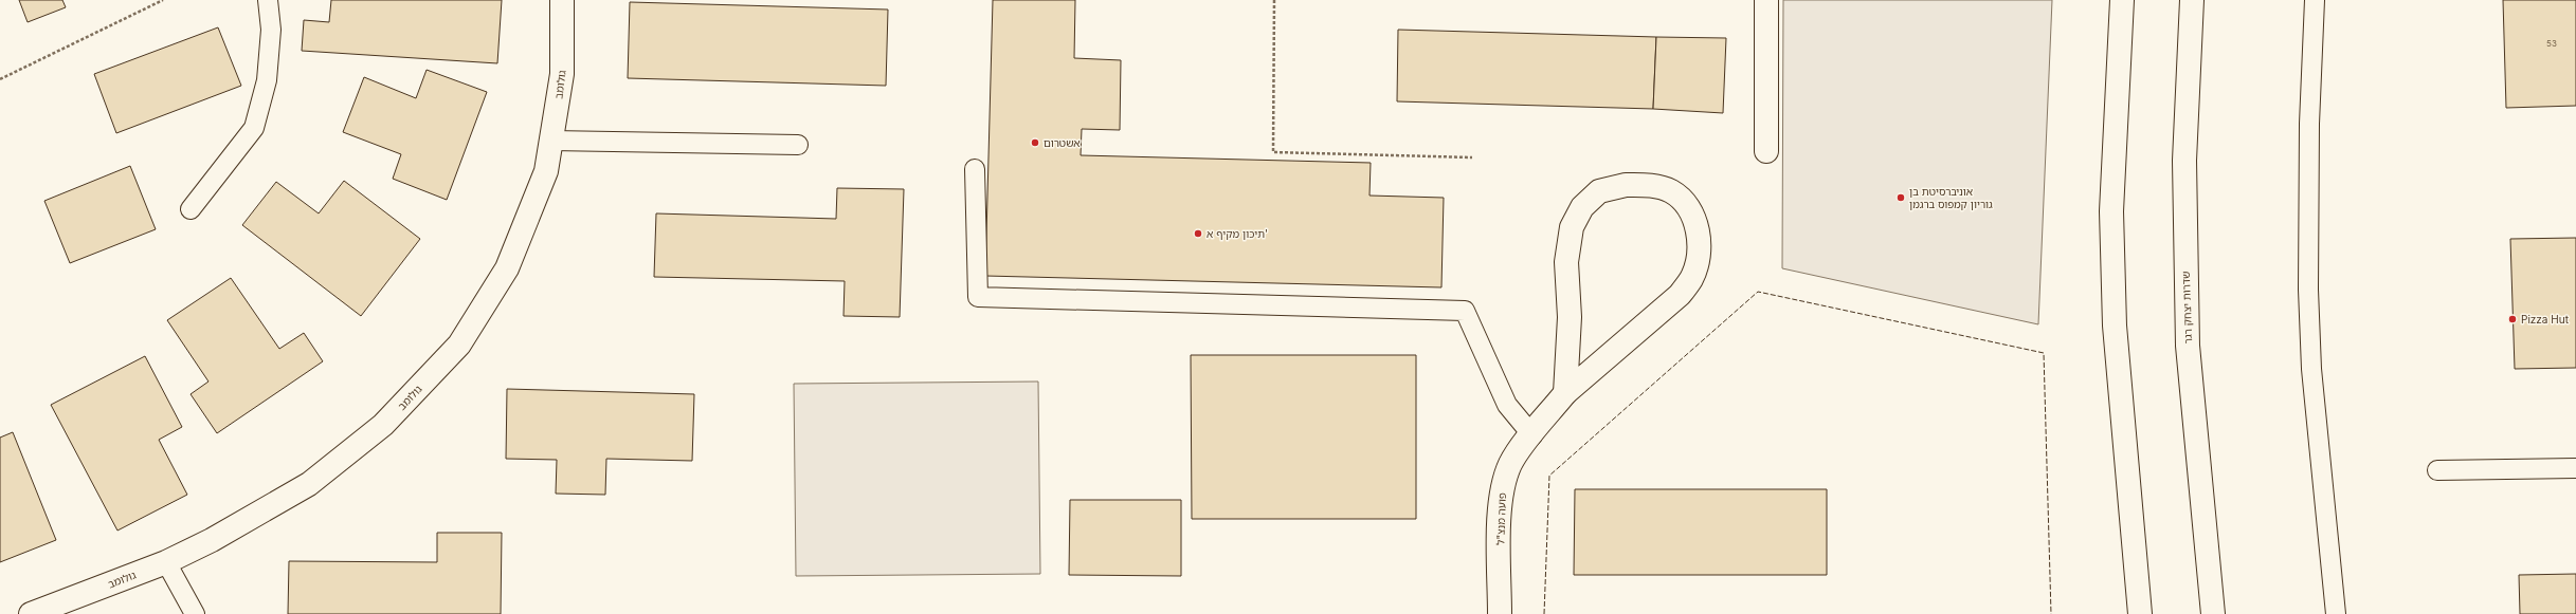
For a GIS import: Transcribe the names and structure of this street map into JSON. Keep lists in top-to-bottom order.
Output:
{
  "streets": {
    "street": ["גולומב", "שדרות יצחק רגר", "פועה מנצ\"ל"]
  },
  "places": [
    "אשטרום",
    "אוניברסיטת בן גוריון קמפוס ברגמן",
    "תיכון מקיף א'",
    "Pizza Hut"
  ],
  "house_numbers": ["53"]
}
